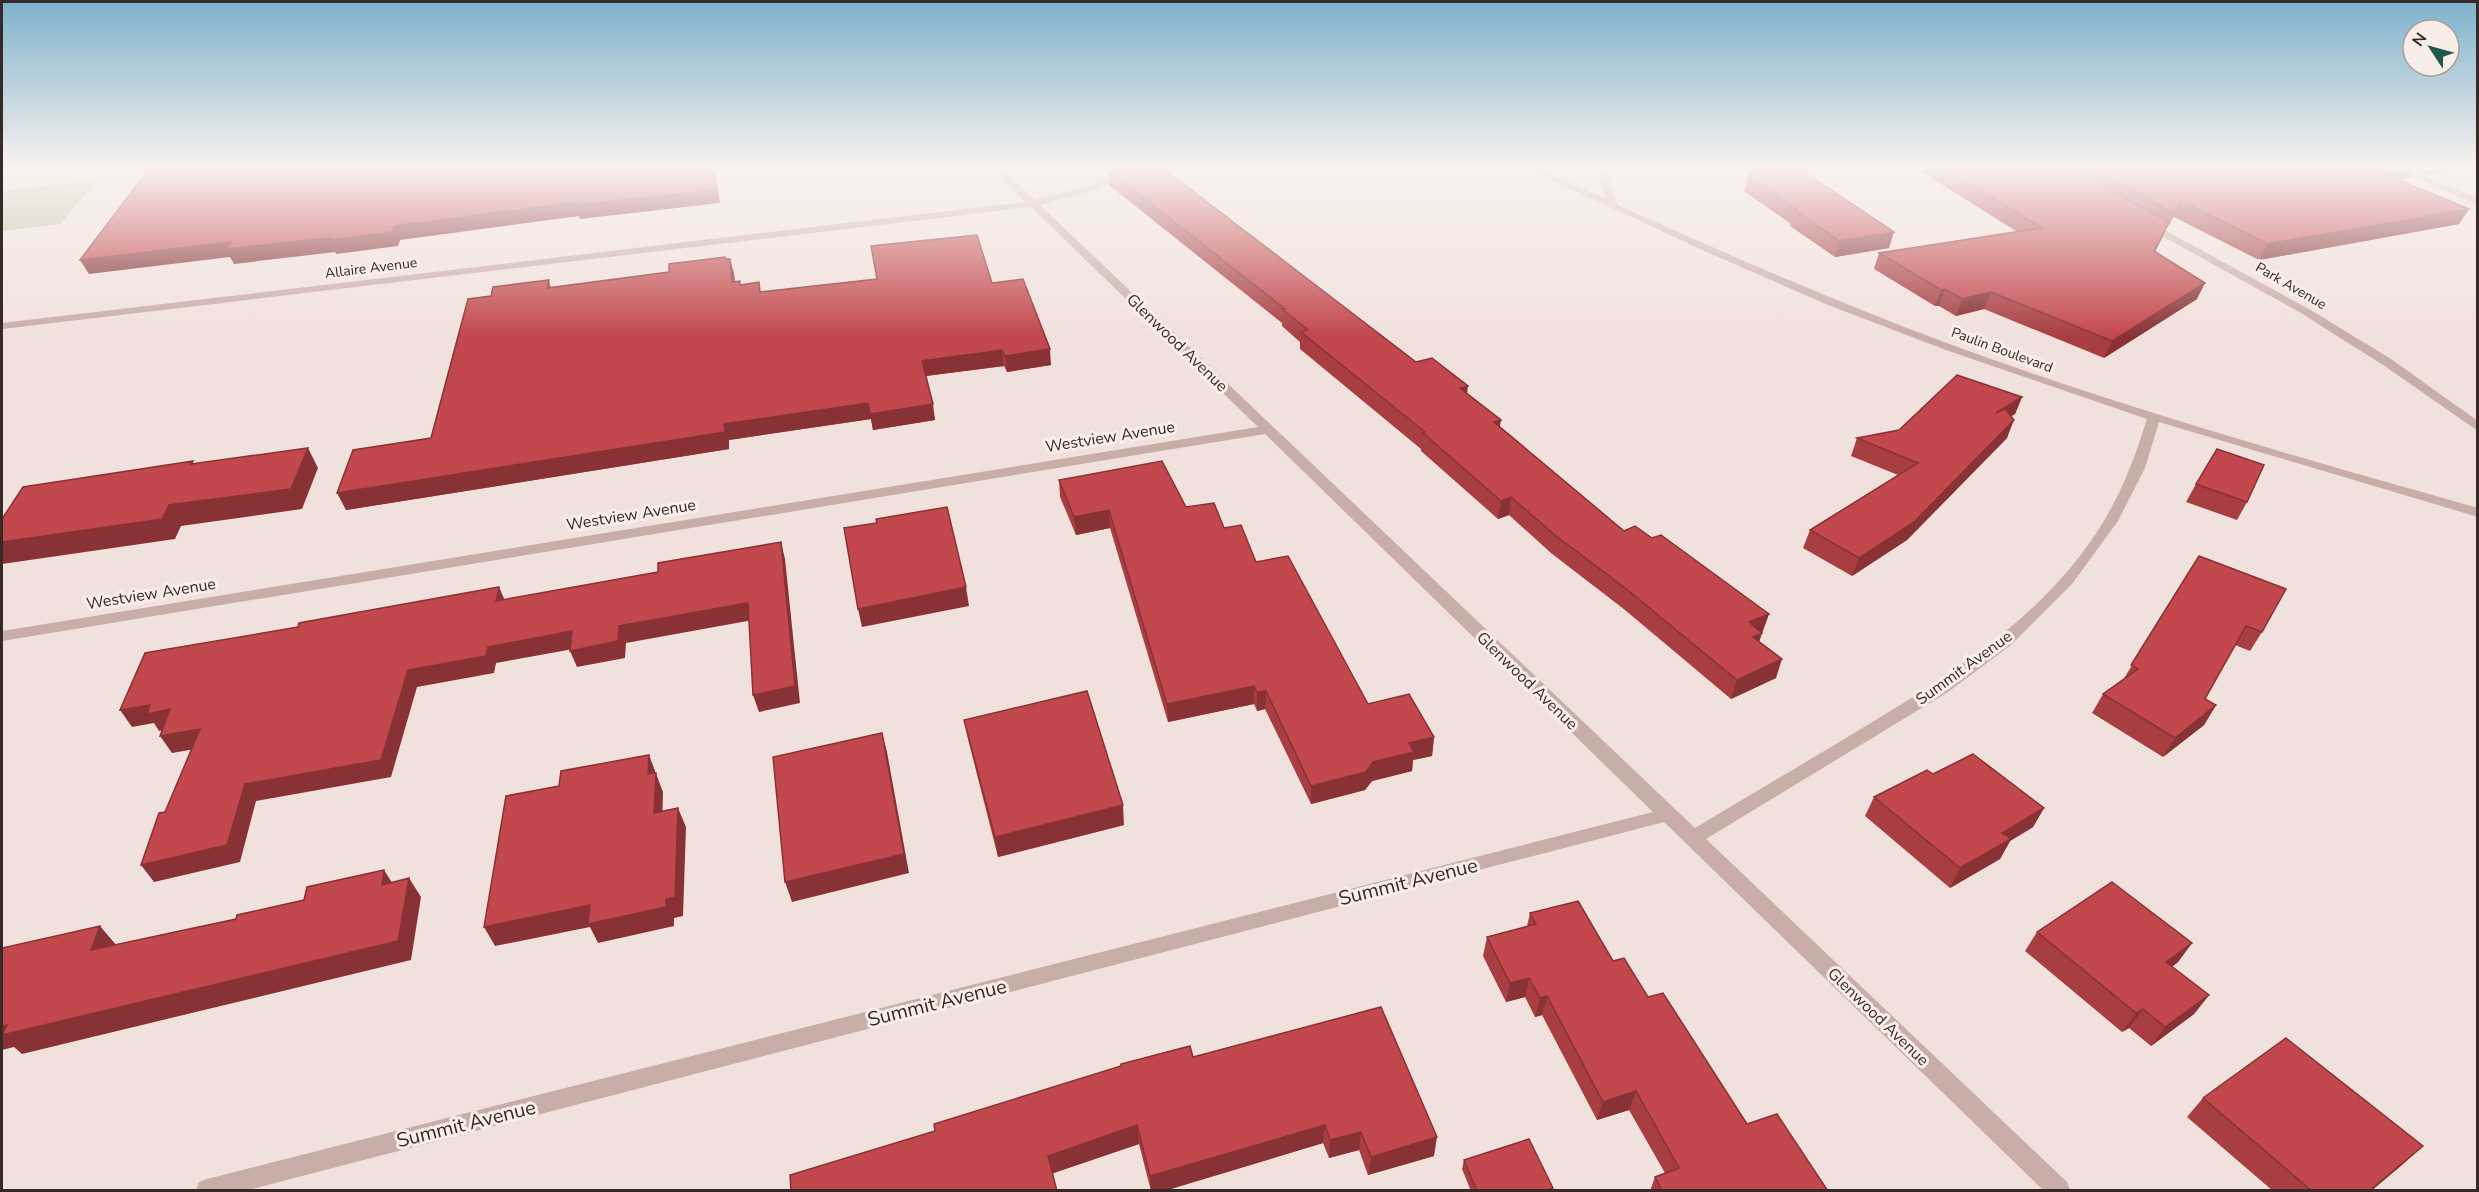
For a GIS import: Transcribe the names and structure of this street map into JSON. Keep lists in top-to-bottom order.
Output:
{
  "streets": {
    "street": [
      "Allaire Avenue",
      "Park Avenue",
      "Glenwood Avenue",
      "Paulin Boulevard",
      "Westview Avenue",
      "Summit Avenue"
    ]
  },
  "crossings": [
    ["Glenwood Avenue", "Westview Avenue"],
    ["Glenwood Avenue", "Summit Avenue"],
    ["Paulin Boulevard", "Summit Avenue"]
  ],
  "north": "top left"
}
